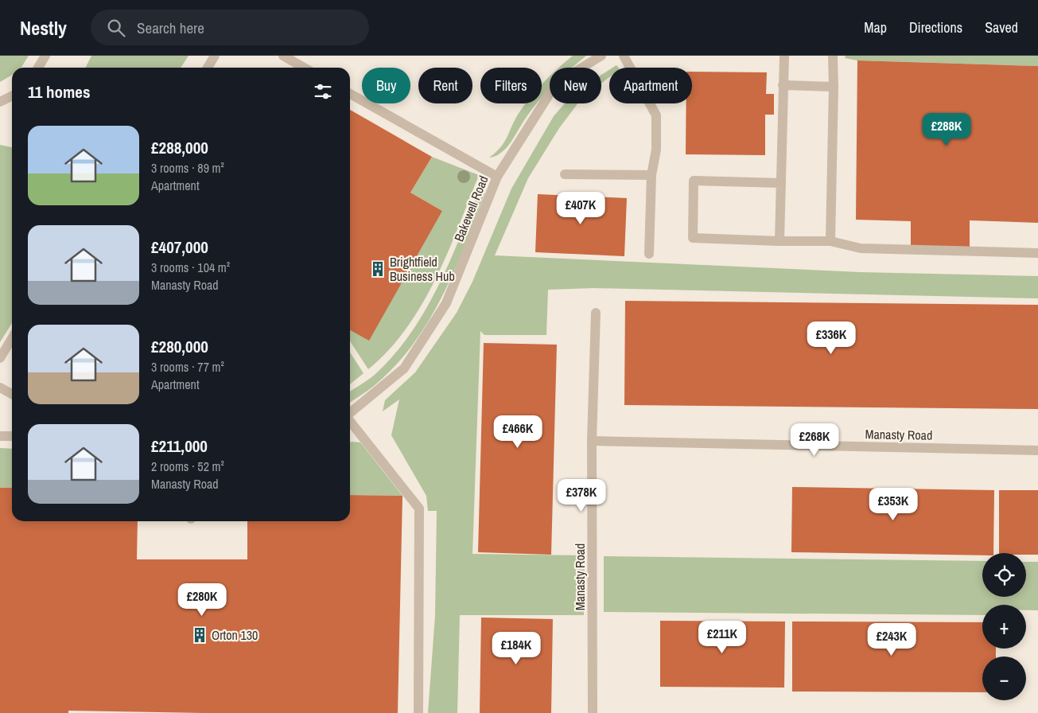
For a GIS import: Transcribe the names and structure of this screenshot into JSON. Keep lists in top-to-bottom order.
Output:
{
  "streets": {
    "street": ["Bakewell Road", "Manasty Road"]
  },
  "places": {
    "building": ["Brightfield Business Hub", "Orton 130"]
  },
  "page": {
    "header": "Nestly",
    "search": "Search here",
    "nav": ["Map", "Directions", "Saved"],
    "chip": [
      "Buy",
      "Rent",
      "Filters",
      "New",
      "Apartment"
    ],
    "heading": "11 homes",
    "price": [
      "£288K",
      "£407K",
      "£336K",
      "£466K",
      "£268K",
      "£378K",
      "£353K",
      "£280K",
      "£211K",
      "£243K",
      "£184K"
    ],
    "list": [
      {
        "name": "£288,000",
        "note": "3 rooms · 89 m² · Apartment"
      },
      {
        "name": "£407,000",
        "note": "3 rooms · 104 m² · Manasty Road"
      },
      {
        "name": "£280,000",
        "note": "3 rooms · 77 m² · Apartment"
      },
      {
        "name": "£211,000",
        "note": "2 rooms · 52 m² · Manasty Road"
      }
    ],
    "map_buttons": ["+", "−"]
  }
}
